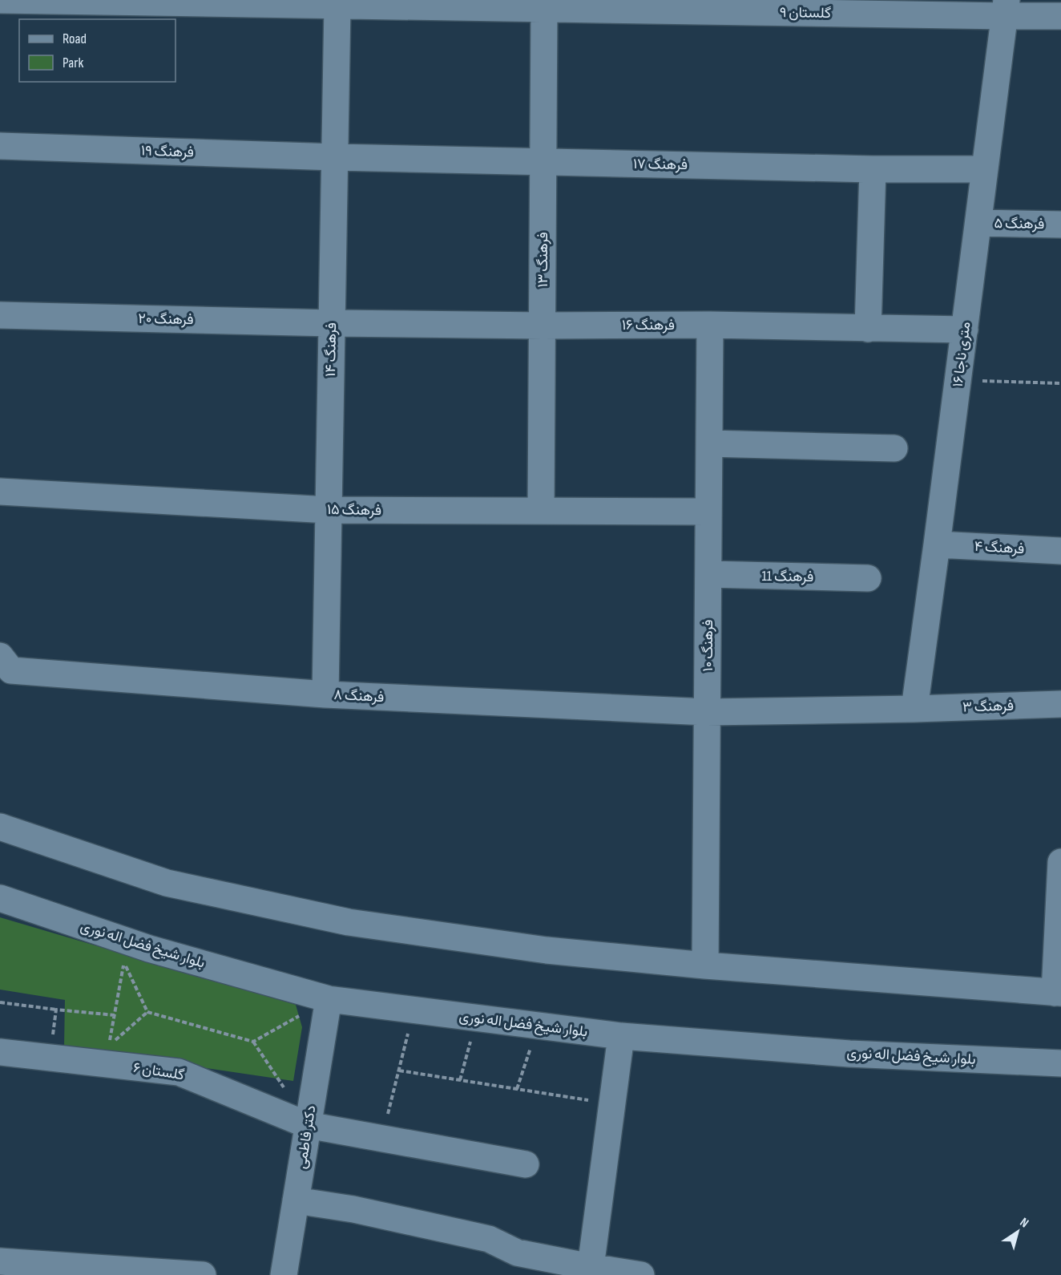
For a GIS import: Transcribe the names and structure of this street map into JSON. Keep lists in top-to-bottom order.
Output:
{
  "streets": {
    "street": [
      "گلستان ۹",
      "فرهنگ ۱۹",
      "فرهنگ ۱۷",
      "فرهنگ ۵",
      "فرهنگ ۱۳",
      "فرهنگ ۲۰",
      "فرهنگ ۱۶",
      "فرهنگ ۱۴",
      "۱۶ متری ناجا",
      "فرهنگ ۱۵",
      "فرهنگ ۴",
      "فرهنگ 11",
      "فرهنگ ۱۰",
      "فرهنگ ۸",
      "فرهنگ ۳",
      "بلوار شیخ فضل اله نوری",
      "گلستان ۶",
      "دکتر فاطمی"
    ]
  },
  "crossings": [
    ["گلستان ۹", "فرهنگ ۱۳"],
    ["گلستان ۹", "فرهنگ ۱۴"],
    ["گلستان ۹", "۱۶ متری ناجا"],
    ["فرهنگ ۱۹", "فرهنگ ۱۷"],
    ["فرهنگ ۱۹", "فرهنگ ۱۴"],
    ["فرهنگ ۱۷", "فرهنگ ۱۳"],
    ["فرهنگ ۱۷", "فرهنگ ۱۴"],
    ["فرهنگ ۱۷", "۱۶ متری ناجا"],
    ["فرهنگ ۵", "۱۶ متری ناجا"],
    ["فرهنگ ۱۳", "فرهنگ ۱۶"],
    ["فرهنگ ۱۳", "فرهنگ ۱۵"],
    ["فرهنگ ۲۰", "فرهنگ ۱۶"],
    ["فرهنگ ۲۰", "فرهنگ ۱۴"],
    ["فرهنگ ۱۶", "فرهنگ ۱۴"],
    ["فرهنگ ۱۶", "۱۶ متری ناجا"],
    ["فرهنگ ۱۶", "فرهنگ ۱۰"],
    ["فرهنگ ۱۴", "فرهنگ ۱۵"],
    ["فرهنگ ۱۴", "فرهنگ ۸"],
    ["۱۶ متری ناجا", "فرهنگ ۴"],
    ["۱۶ متری ناجا", "فرهنگ ۸"],
    ["۱۶ متری ناجا", "فرهنگ ۳"],
    ["فرهنگ ۱۵", "فرهنگ ۱۰"],
    ["فرهنگ 11", "فرهنگ ۱۰"],
    ["فرهنگ ۱۰", "فرهنگ ۸"],
    ["فرهنگ ۸", "فرهنگ ۳"],
    ["بلوار شیخ فضل اله نوری", "دکتر فاطمی"],
    ["گلستان ۶", "دکتر فاطمی"]
  ],
  "legend": ["Road", "Park"],
  "north": "top right"
}
